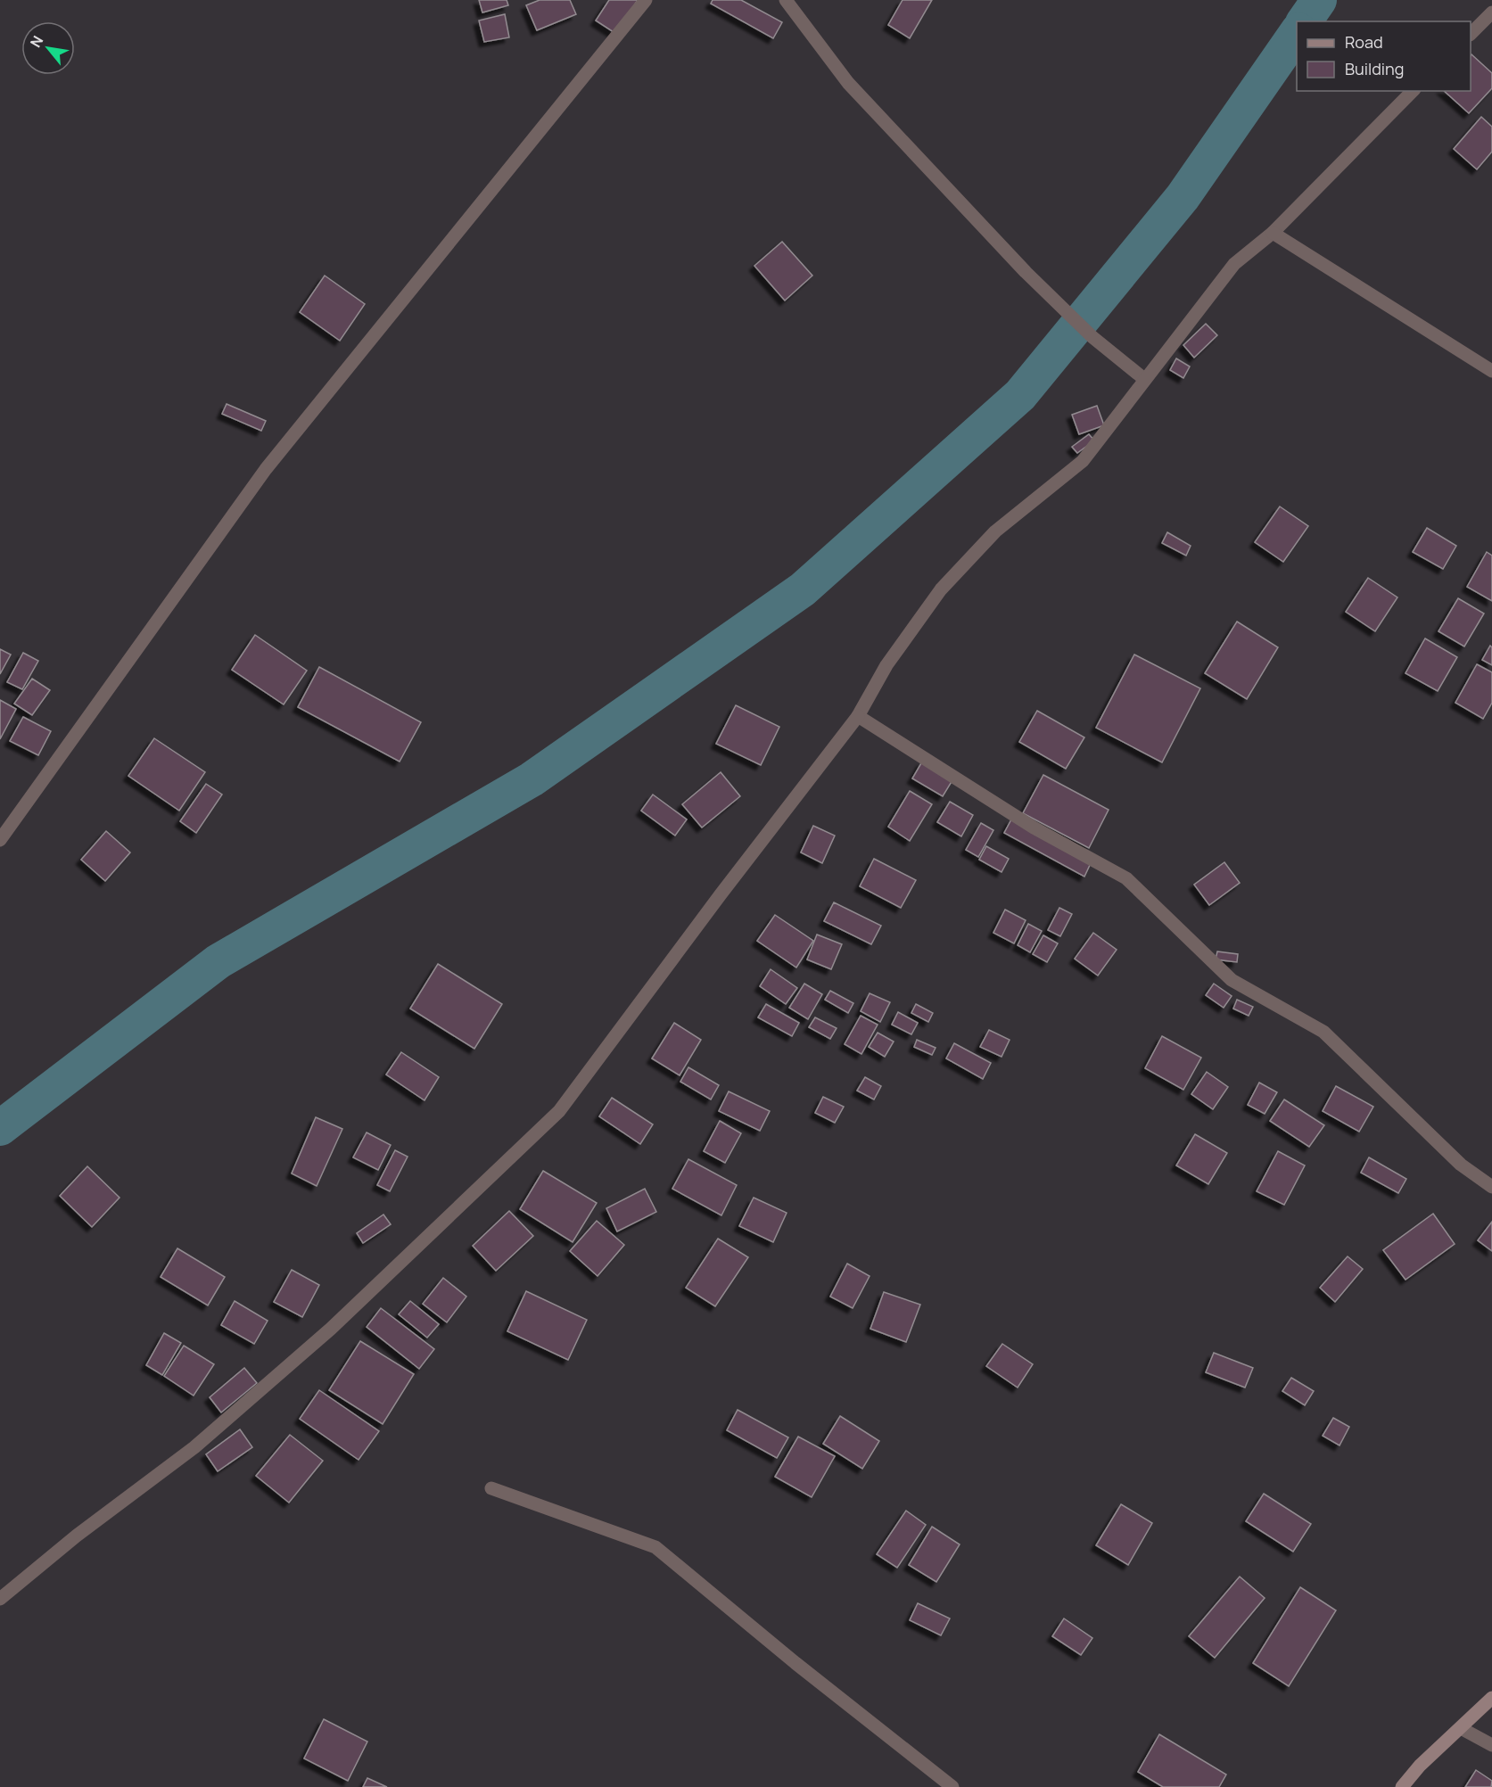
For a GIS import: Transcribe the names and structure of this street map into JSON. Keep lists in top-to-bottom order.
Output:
{
  "legend": ["Road", "Building"],
  "north": "top left"
}
